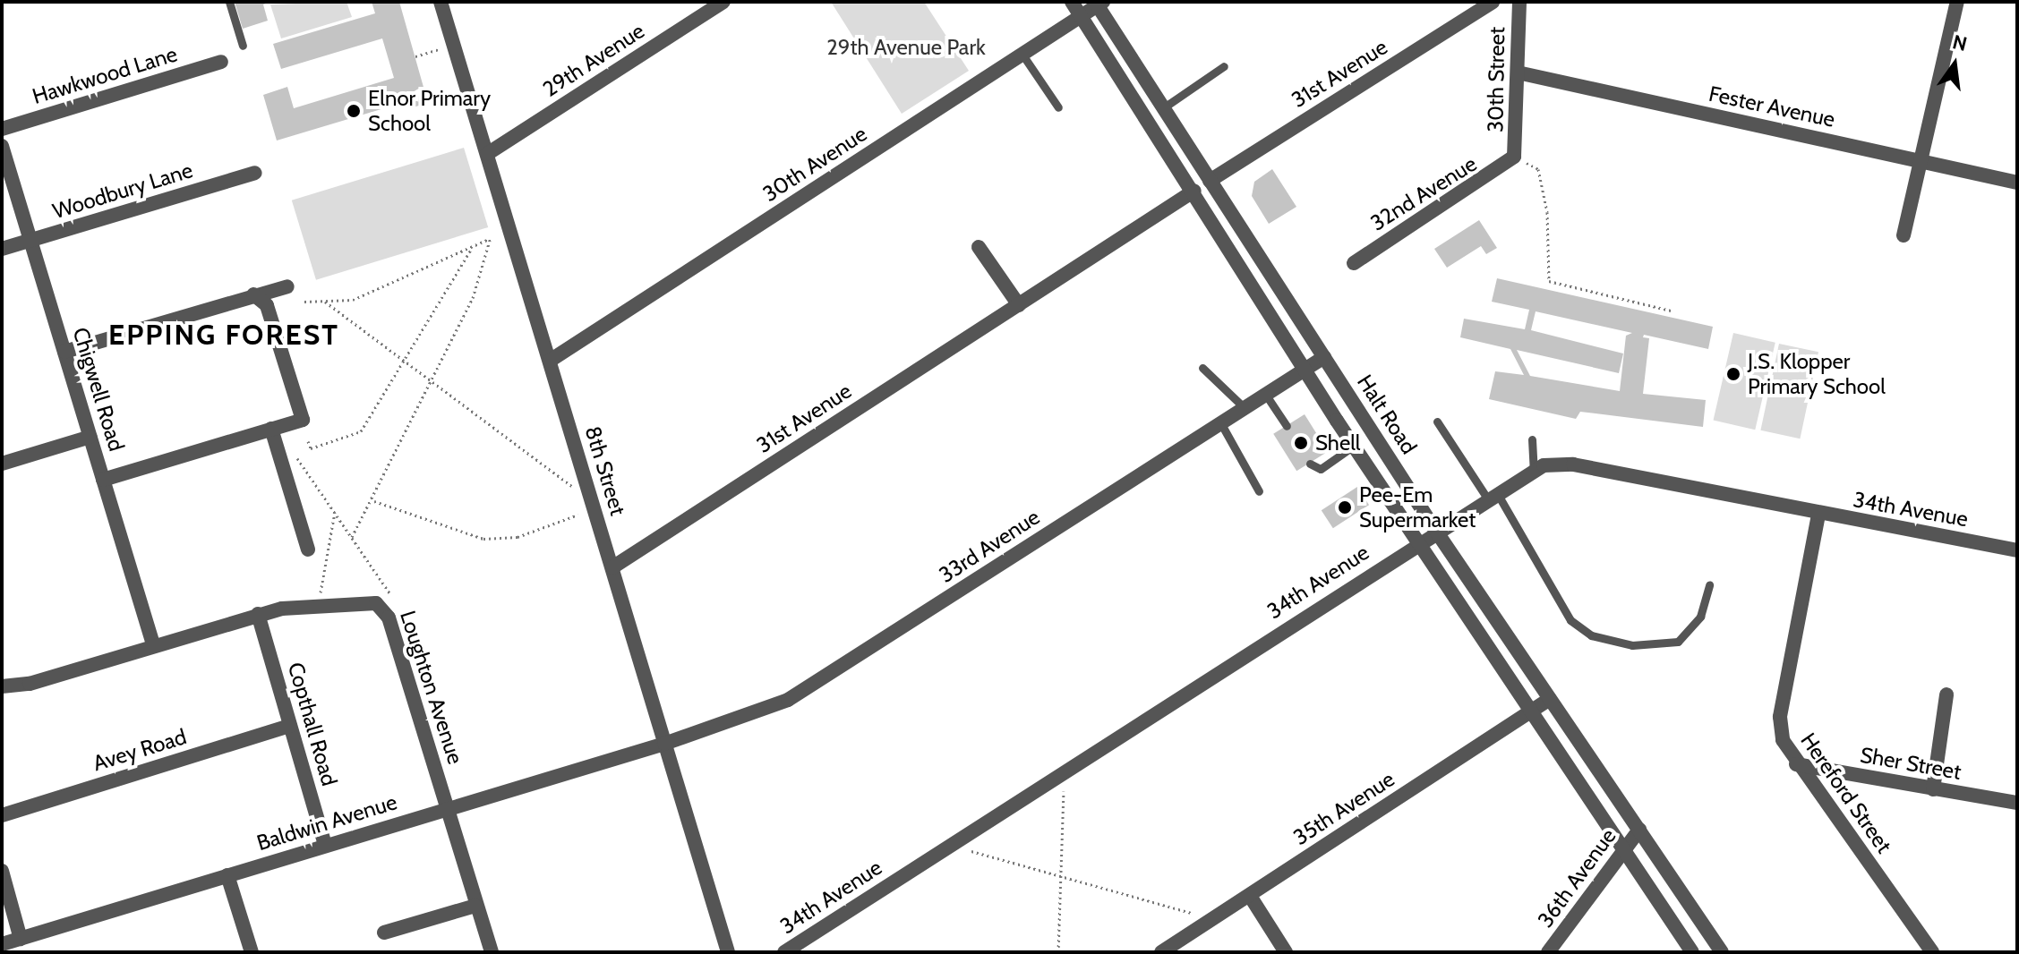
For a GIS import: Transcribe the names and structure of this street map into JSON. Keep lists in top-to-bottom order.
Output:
{
  "streets": {
    "street": [
      "29th Avenue",
      "31st Avenue",
      "Hawkwood Lane",
      "30th Street",
      "Fester Avenue",
      "30th Avenue",
      "Woodbury Lane",
      "32nd Avenue",
      "Chigwell Road",
      "Halt Road",
      "8th Street",
      "34th Avenue",
      "33rd Avenue",
      "Loughton Avenue",
      "Copthall Road",
      "Avey Road",
      "Sher Street",
      "Hereford Street",
      "35th Avenue",
      "Baldwin Avenue",
      "36th Avenue"
    ]
  },
  "crossings": [
    ["29th Avenue", "8th Street"],
    ["31st Avenue", "Halt Road"],
    ["31st Avenue", "8th Street"],
    ["30th Street", "Fester Avenue"],
    ["30th Street", "32nd Avenue"],
    ["30th Avenue", "Halt Road"],
    ["30th Avenue", "8th Street"],
    ["Woodbury Lane", "Chigwell Road"],
    ["Chigwell Road", "Loughton Avenue"],
    ["Halt Road", "34th Avenue"],
    ["Halt Road", "33rd Avenue"],
    ["Halt Road", "35th Avenue"],
    ["Halt Road", "36th Avenue"],
    ["8th Street", "33rd Avenue"],
    ["8th Street", "Baldwin Avenue"],
    ["34th Avenue", "Hereford Street"],
    ["33rd Avenue", "Baldwin Avenue"],
    ["Loughton Avenue", "Copthall Road"],
    ["Loughton Avenue", "Baldwin Avenue"],
    ["Copthall Road", "Avey Road"],
    ["Copthall Road", "Baldwin Avenue"],
    ["Sher Street", "Hereford Street"]
  ],
  "districts": ["EPPING FOREST"],
  "parks": ["29th Avenue Park"],
  "places": [
    "Elnor Primary School",
    "J.S. Klopper Primary School",
    "Shell",
    "Pee-Em Supermarket"
  ],
  "north": "top"
}
